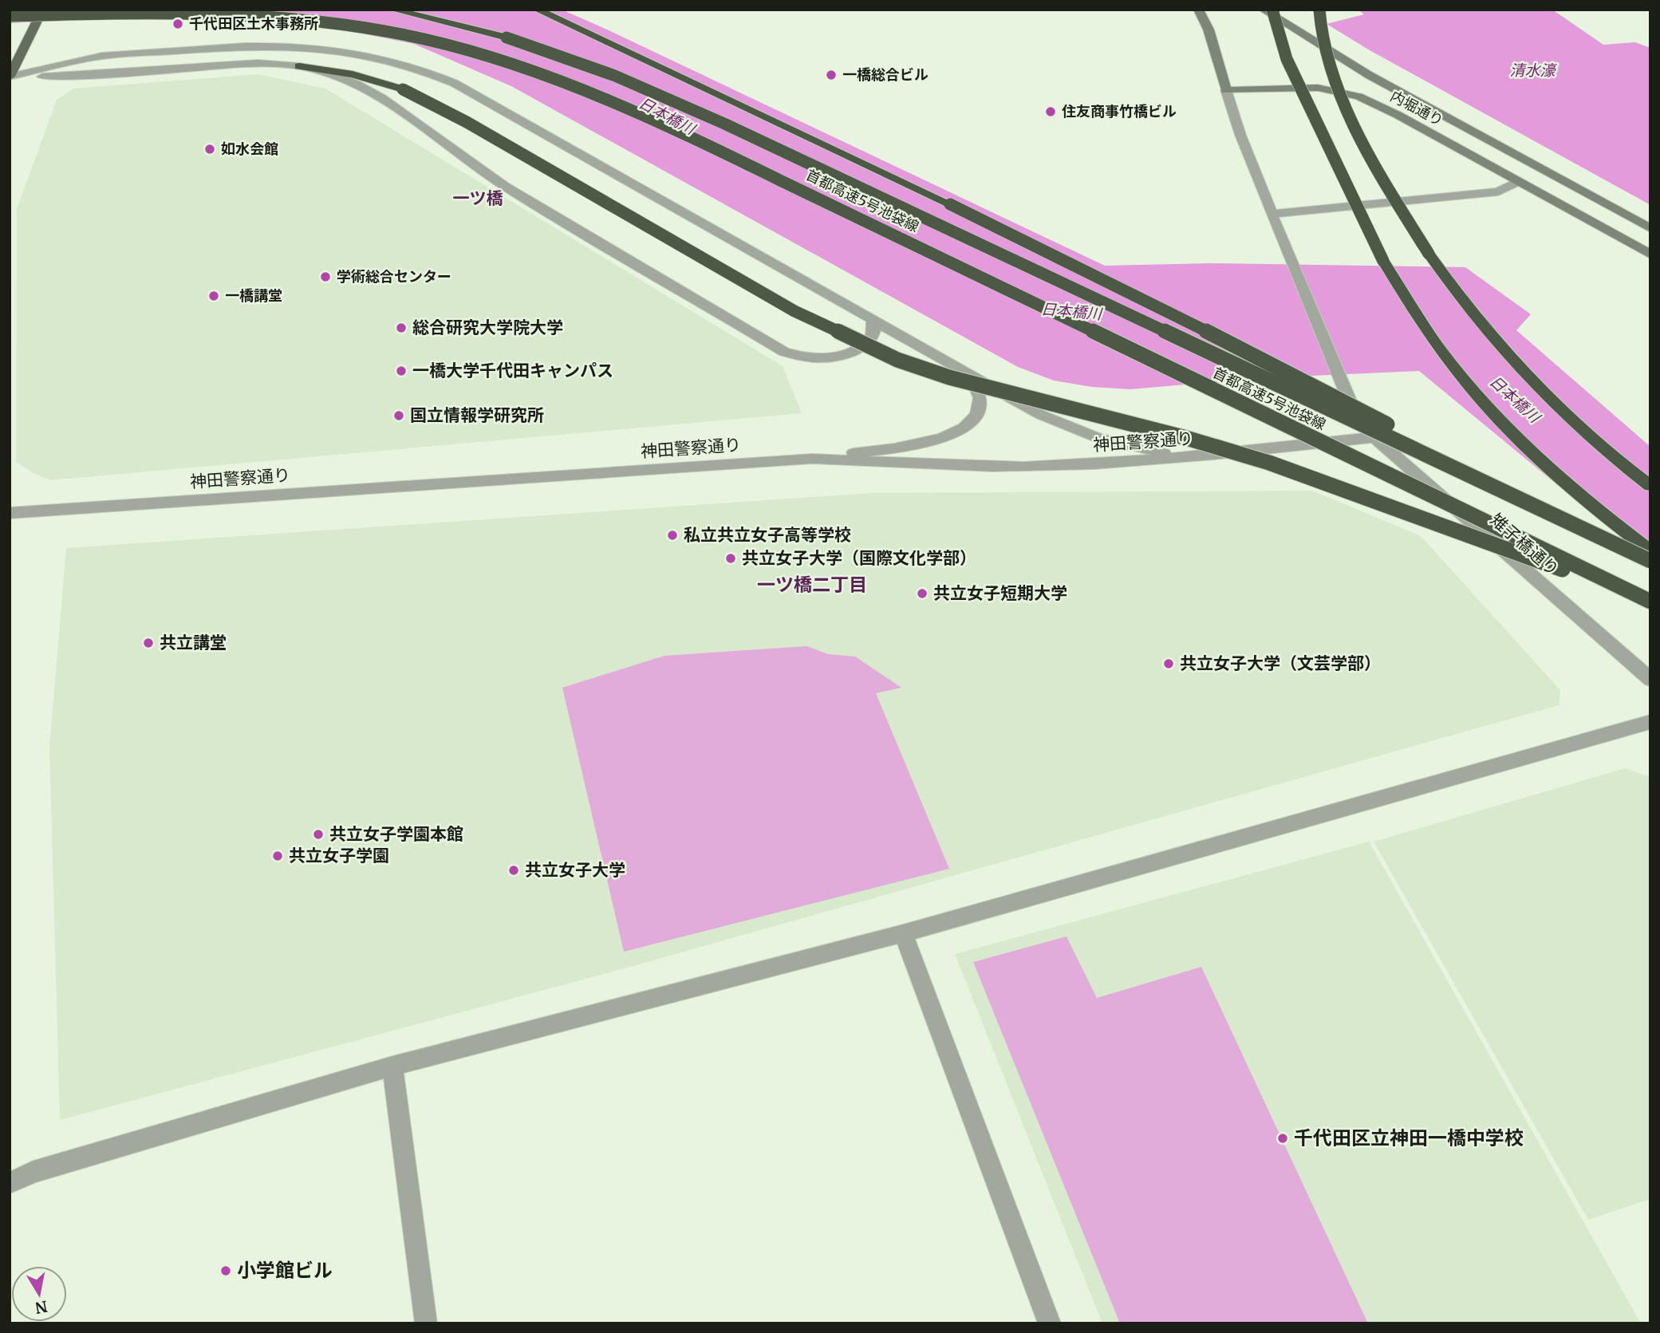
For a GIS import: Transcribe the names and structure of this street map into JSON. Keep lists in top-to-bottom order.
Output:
{
  "streets": {
    "highway": ["首都高速5号池袋線"],
    "main road": ["内堀通り"],
    "street": ["神田警察通り", "雉子橋通り"]
  },
  "crossings": [
    ["内堀通り", "雉子橋通り"],
    ["神田警察通り", "雉子橋通り"]
  ],
  "districts": ["一ツ橋", "一ツ橋二丁目"],
  "water": ["清水濠", "日本橋川"],
  "places": [
    "千代田区土木事務所",
    "一橋総合ビル",
    "住友商事竹橋ビル",
    "如水会館",
    "学術総合センター",
    "一橋講堂",
    "総合研究大学院大学",
    "一橋大学千代田キャンパス",
    "国立情報学研究所",
    "私立共立女子高等学校",
    "共立女子大学（国際文化学部）",
    "共立女子短期大学",
    "共立講堂",
    "共立女子大学（文芸学部）",
    "共立女子学園本館",
    "共立女子学園",
    "共立女子大学",
    "千代田区立神田一橋中学校",
    "小学館ビル"
  ],
  "north": "bottom"
}
